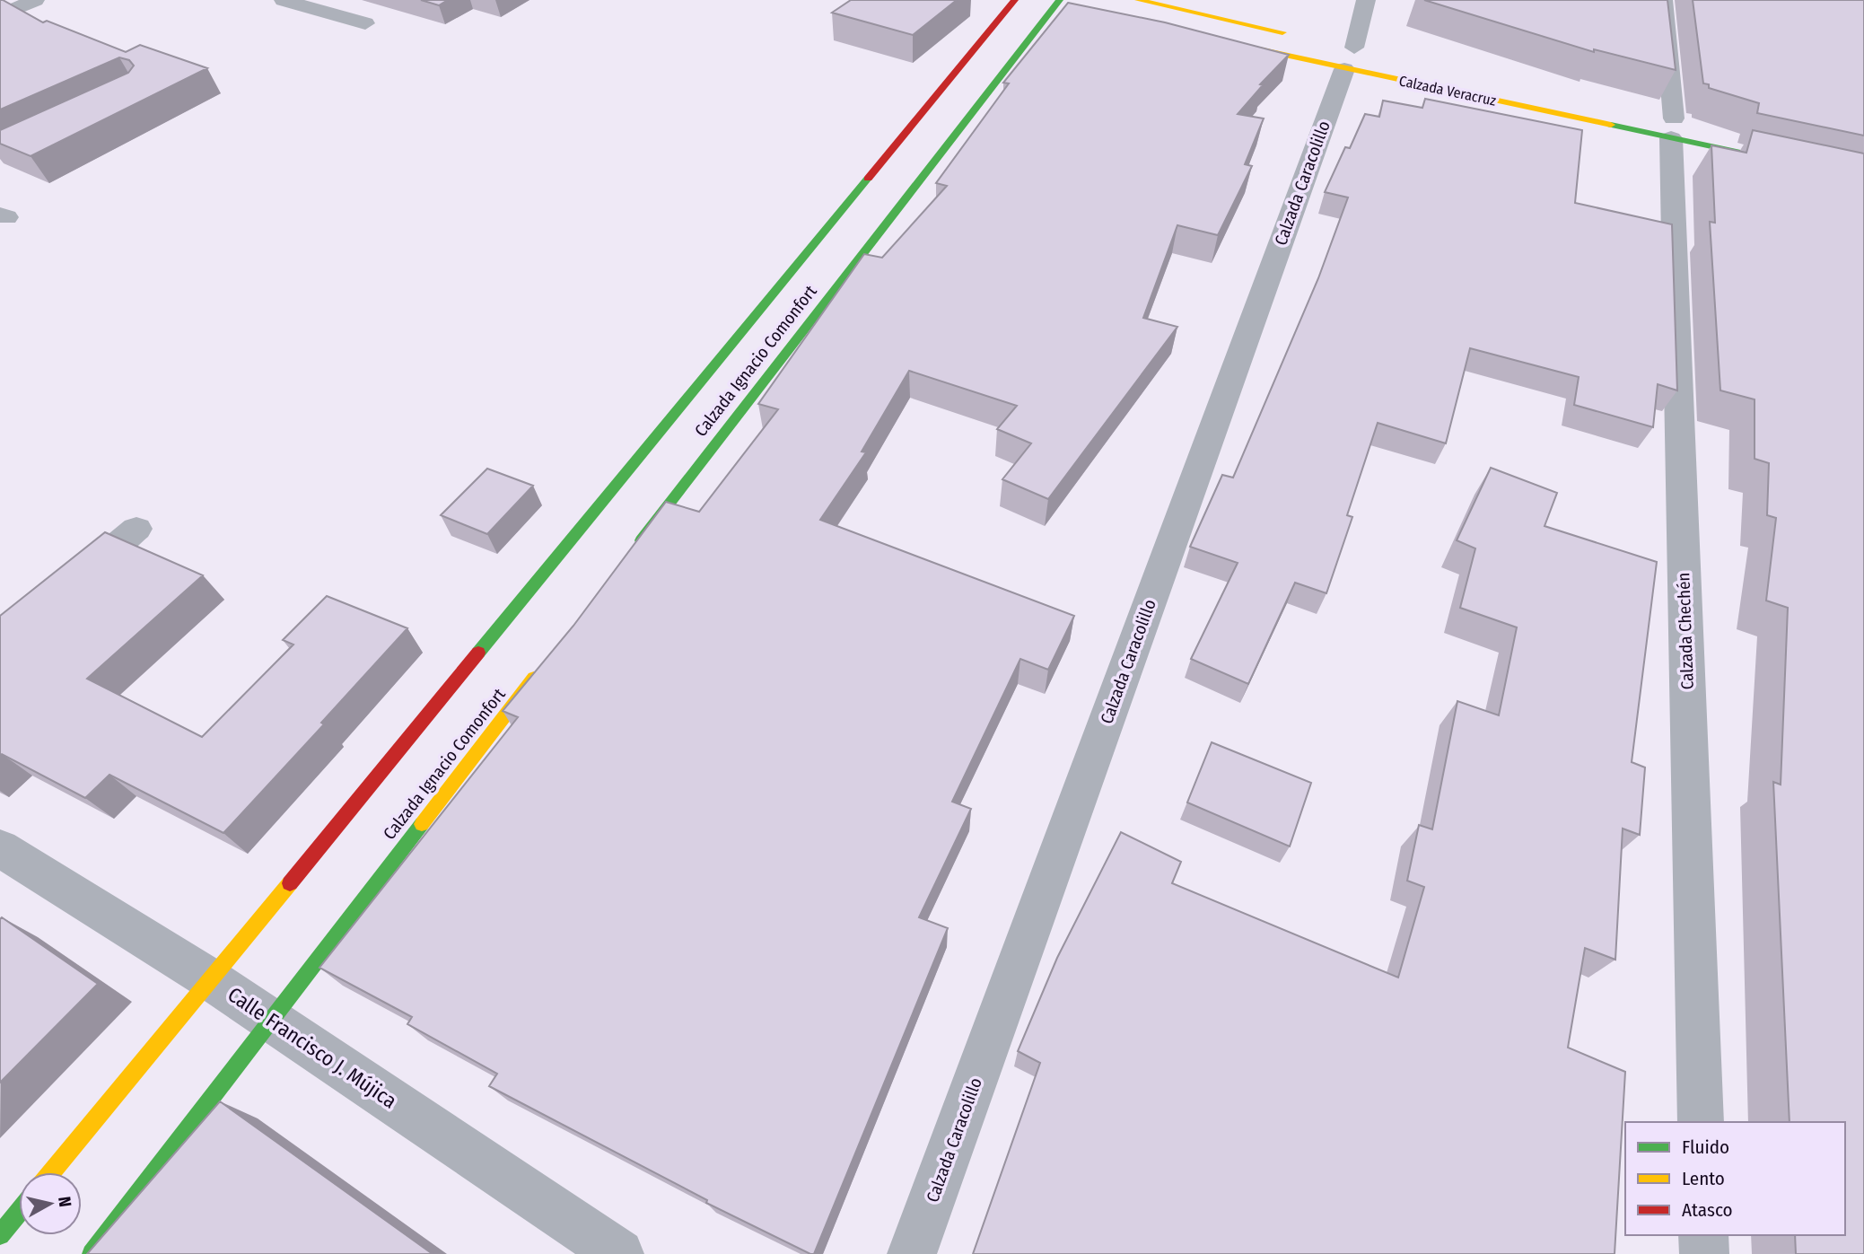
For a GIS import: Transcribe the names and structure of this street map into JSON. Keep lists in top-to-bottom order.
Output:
{
  "streets": {
    "main road": ["Calzada Veracruz", "Calzada Ignacio Comonfort"],
    "street": ["Calzada Caracolillo", "Calzada Chechén", "Calle Francisco J. Mújica"]
  },
  "crossings": [
    ["Calzada Veracruz", "Calzada Caracolillo"],
    ["Calzada Veracruz", "Calzada Chechén"],
    ["Calzada Ignacio Comonfort", "Calle Francisco J. Mújica"]
  ],
  "legend": ["Fluido", "Lento", "Atasco"],
  "north": "right"
}
